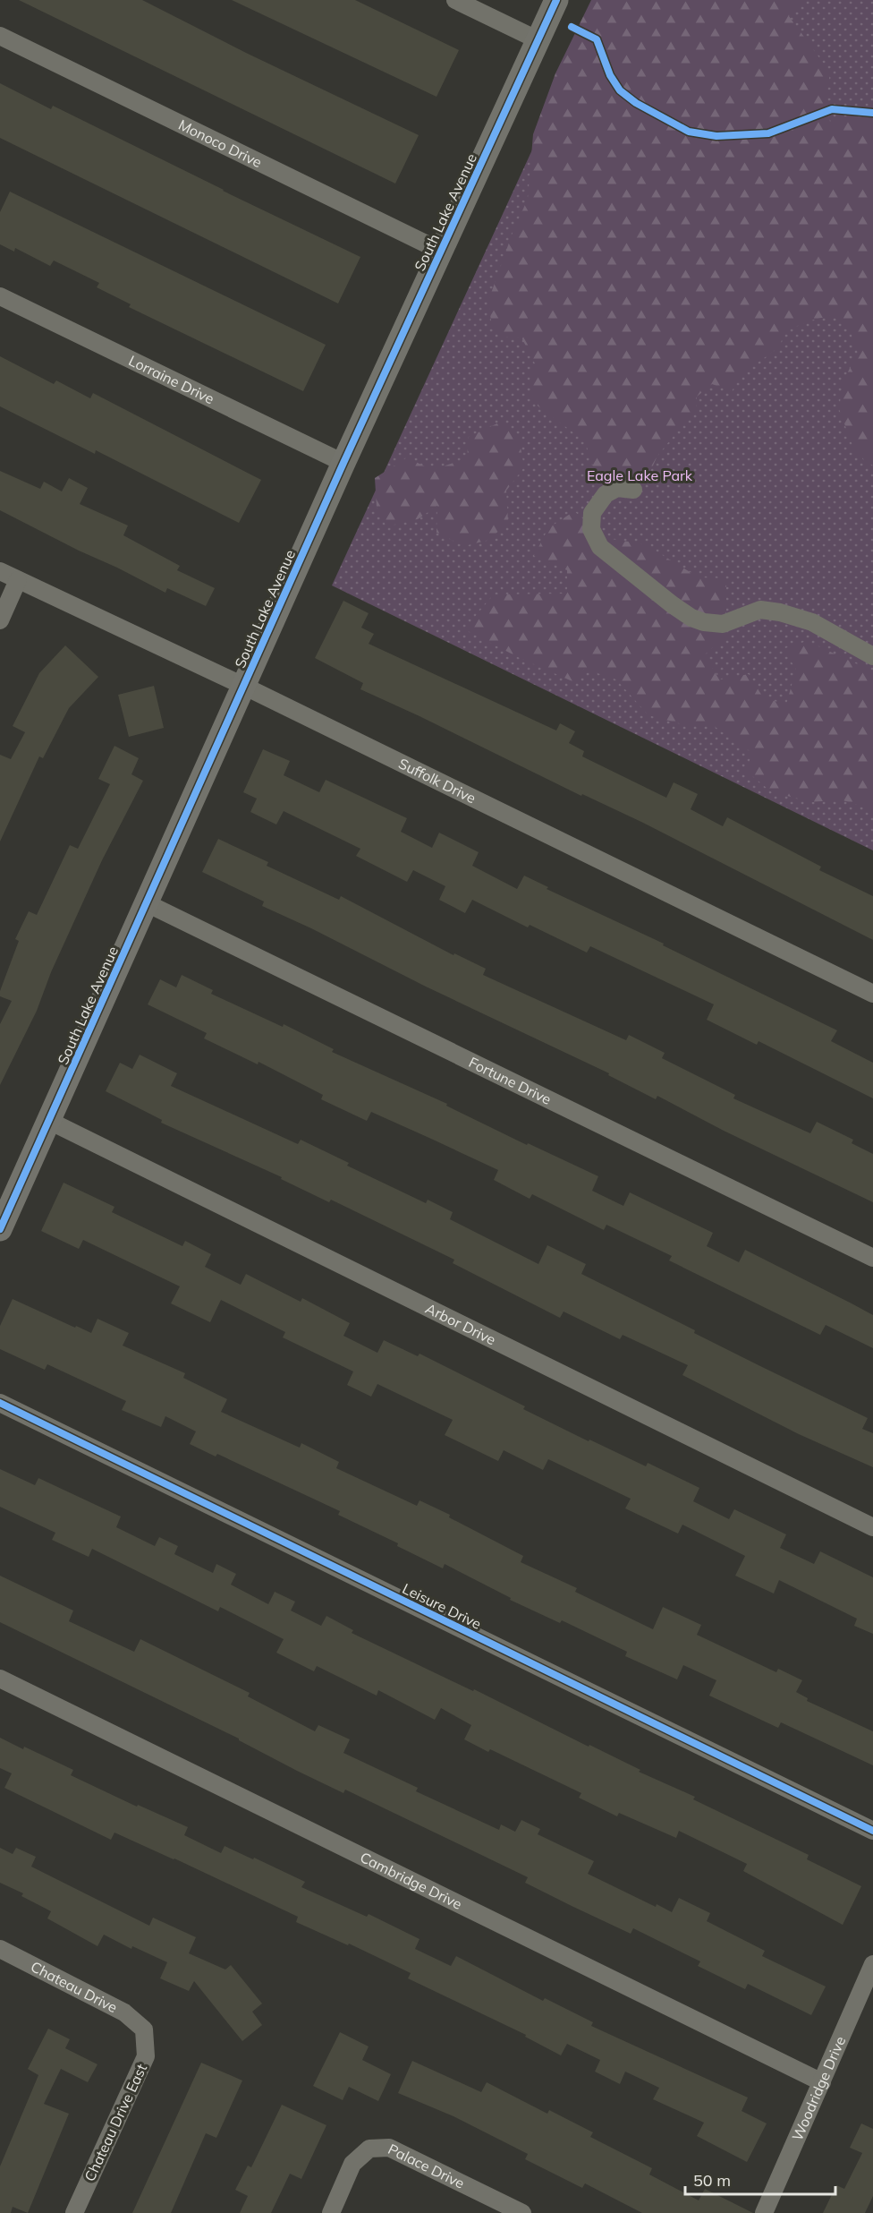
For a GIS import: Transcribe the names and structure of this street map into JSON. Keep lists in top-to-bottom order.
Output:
{
  "streets": {
    "street": [
      "Monoco Drive",
      "South Lake Avenue",
      "Lorraine Drive",
      "Suffolk Drive",
      "Fortune Drive",
      "Arbor Drive",
      "Leisure Drive",
      "Cambridge Drive",
      "Chateau Drive",
      "Woodridge Drive",
      "Chateau Drive East",
      "Palace Drive"
    ]
  },
  "crossings": [
    ["Monoco Drive", "South Lake Avenue"],
    ["South Lake Avenue", "Lorraine Drive"],
    ["South Lake Avenue", "Suffolk Drive"],
    ["South Lake Avenue", "Fortune Drive"],
    ["South Lake Avenue", "Arbor Drive"],
    ["Cambridge Drive", "Woodridge Drive"],
    ["Chateau Drive", "Chateau Drive East"]
  ],
  "parks": ["Eagle Lake Park"],
  "scale_bar": "50 m"
}
